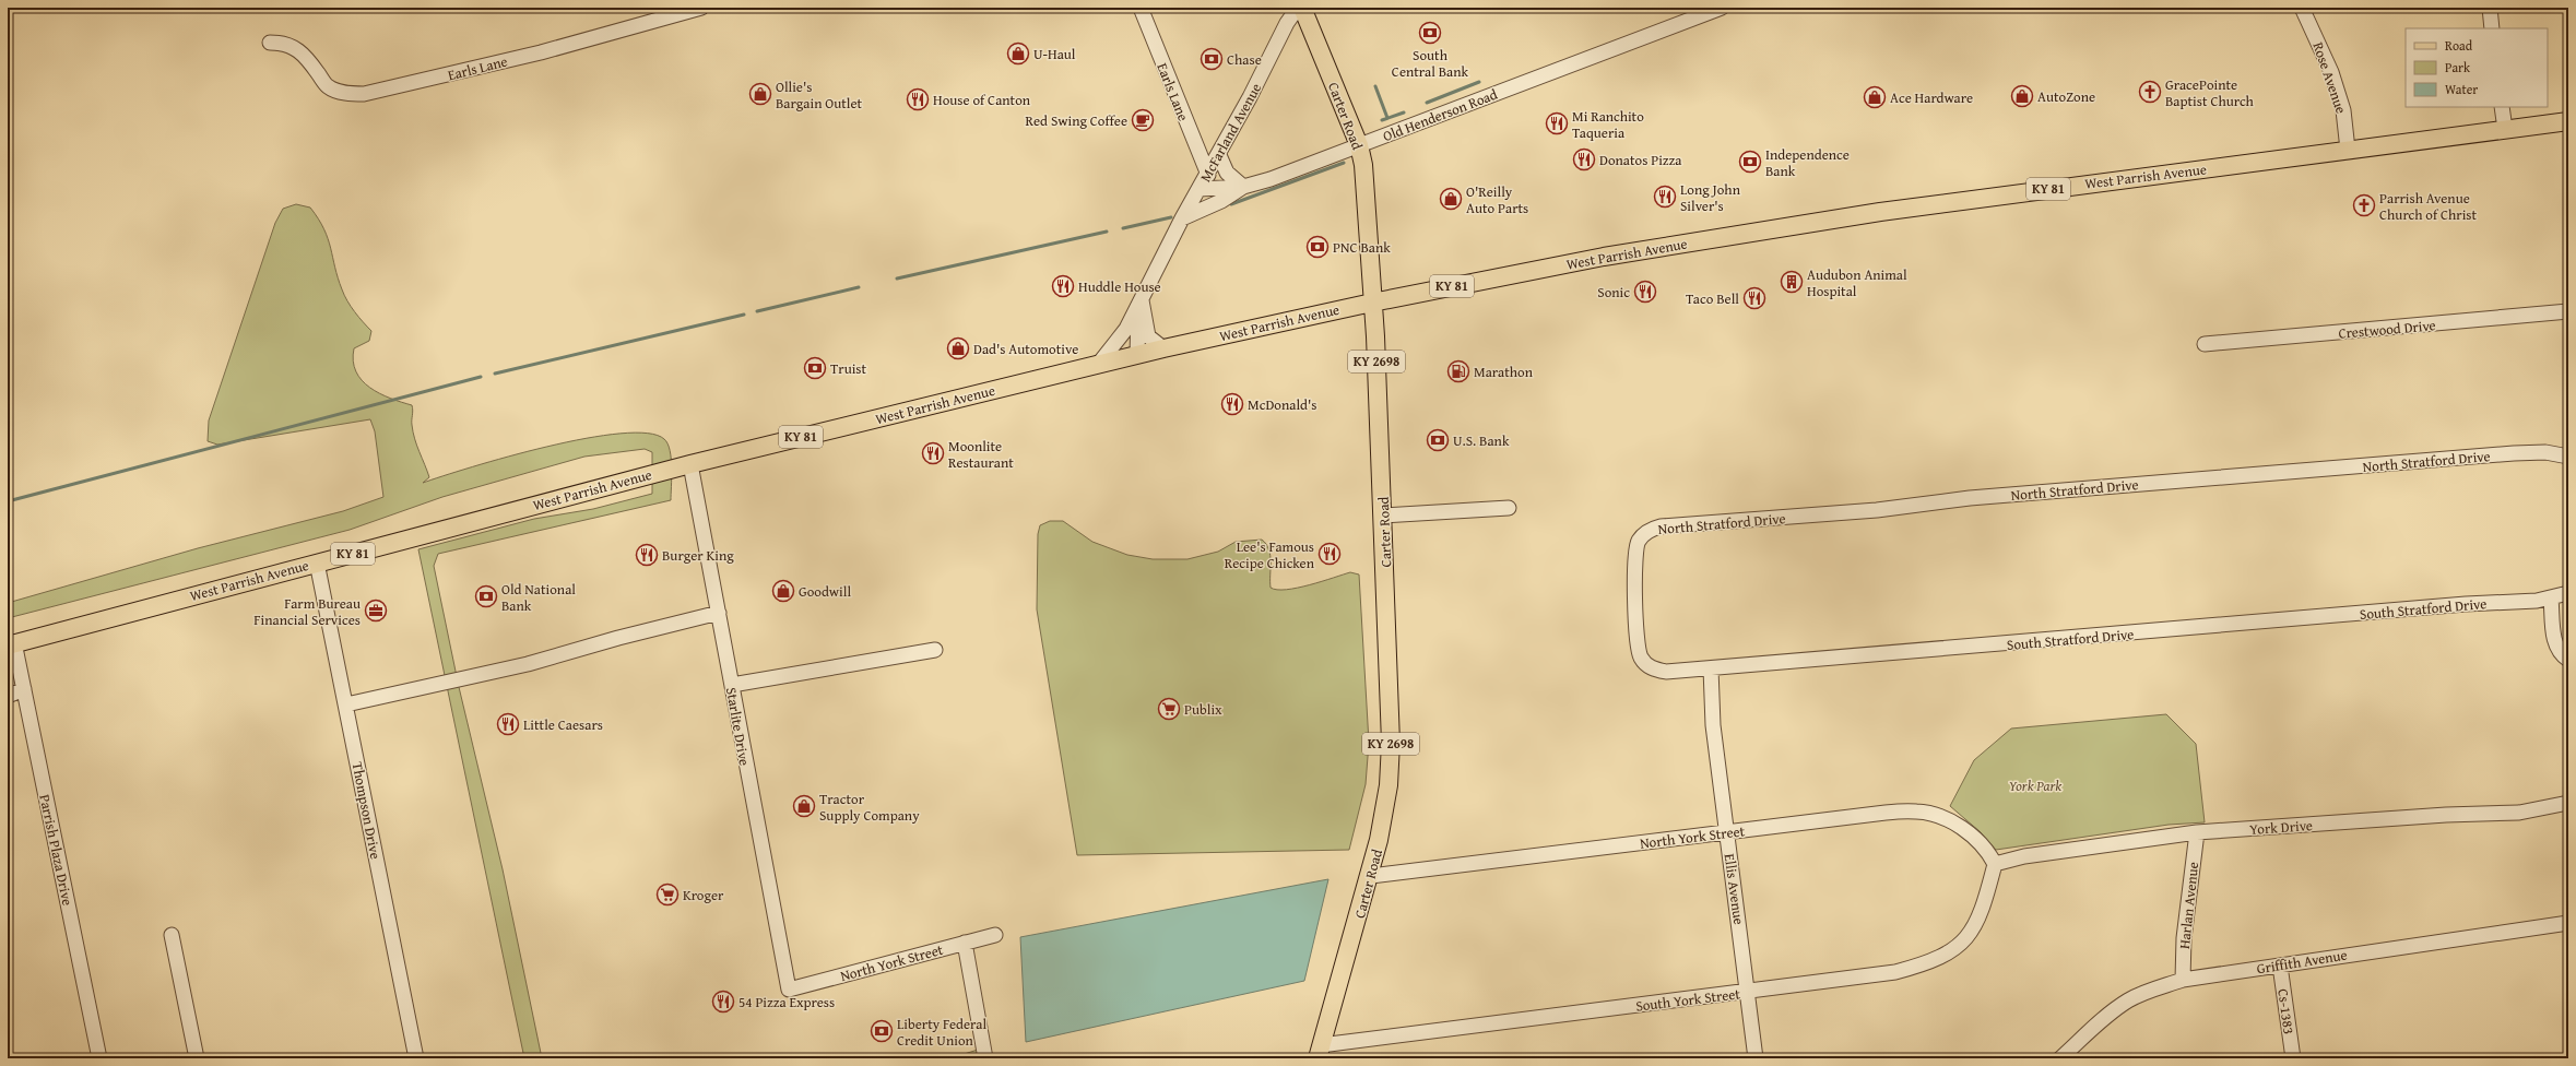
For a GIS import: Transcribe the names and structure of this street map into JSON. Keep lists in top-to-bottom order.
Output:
{
  "streets": {
    "main road": [
      "Carter Road",
      "West Parrish Avenue",
      "KY 81",
      "KY 2698"
    ],
    "street": [
      "Earls Lane",
      "Rose Avenue",
      "Old Henderson Road",
      "McFarland Avenue",
      "Crestwood Drive",
      "North Stratford Drive",
      "South Stratford Drive",
      "Starlite Drive",
      "Thompson Drive",
      "York Drive",
      "North York Street",
      "Parrish Plaza Drive",
      "Ellis Avenue",
      "Harlan Avenue",
      "Griffith Avenue",
      "South York Street",
      "Cs-1383"
    ]
  },
  "crossings": [
    ["Earls Lane", "McFarland Avenue"],
    ["Rose Avenue", "West Parrish Avenue"],
    ["Old Henderson Road", "Carter Road"],
    ["Old Henderson Road", "McFarland Avenue"],
    ["Carter Road", "West Parrish Avenue"],
    ["Carter Road", "North York Street"],
    ["Carter Road", "South York Street"],
    ["West Parrish Avenue", "Starlite Drive"],
    ["West Parrish Avenue", "Thompson Drive"],
    ["West Parrish Avenue", "Parrish Plaza Drive"],
    ["North Stratford Drive", "South Stratford Drive"],
    ["South Stratford Drive", "Ellis Avenue"],
    ["Starlite Drive", "North York Street"],
    ["York Drive", "North York Street"],
    ["York Drive", "Harlan Avenue"],
    ["York Drive", "South York Street"],
    ["North York Street", "Ellis Avenue"],
    ["North York Street", "South York Street"],
    ["Ellis Avenue", "South York Street"],
    ["Harlan Avenue", "Griffith Avenue"],
    ["Griffith Avenue", "Cs-1383"]
  ],
  "parks": ["York Park"],
  "places": {
    "bank": [
      "South Central Bank",
      "Chase",
      "Independence Bank",
      "PNC Bank",
      "Truist",
      "U.S. Bank",
      "Old National Bank",
      "Liberty Federal Credit Union"
    ],
    "shop": [
      "U-Haul",
      "Ollie's Bargain Outlet",
      "AutoZone",
      "Ace Hardware",
      "O'Reilly Auto Parts",
      "Dad's Automotive",
      "Goodwill",
      "Tractor Supply Company"
    ],
    "church": ["GracePointe Baptist Church", "Parrish Avenue Church of Christ"],
    "restaurant": [
      "House of Canton",
      "Mi Ranchito Taqueria",
      "Donatos Pizza",
      "Long John Silver's",
      "Huddle House",
      "Sonic",
      "Taco Bell",
      "McDonald's",
      "Moonlite Restaurant",
      "Lee's Famous Recipe Chicken",
      "Burger King",
      "Little Caesars",
      "54 Pizza Express"
    ],
    "cafe": ["Red Swing Coffee"],
    "building": ["Audubon Animal Hospital"],
    "fuel station": ["Marathon"],
    "office": ["Farm Bureau Financial Services"],
    "supermarket": ["Publix", "Kroger"]
  },
  "legend": ["Road", "Park", "Water"]
}
